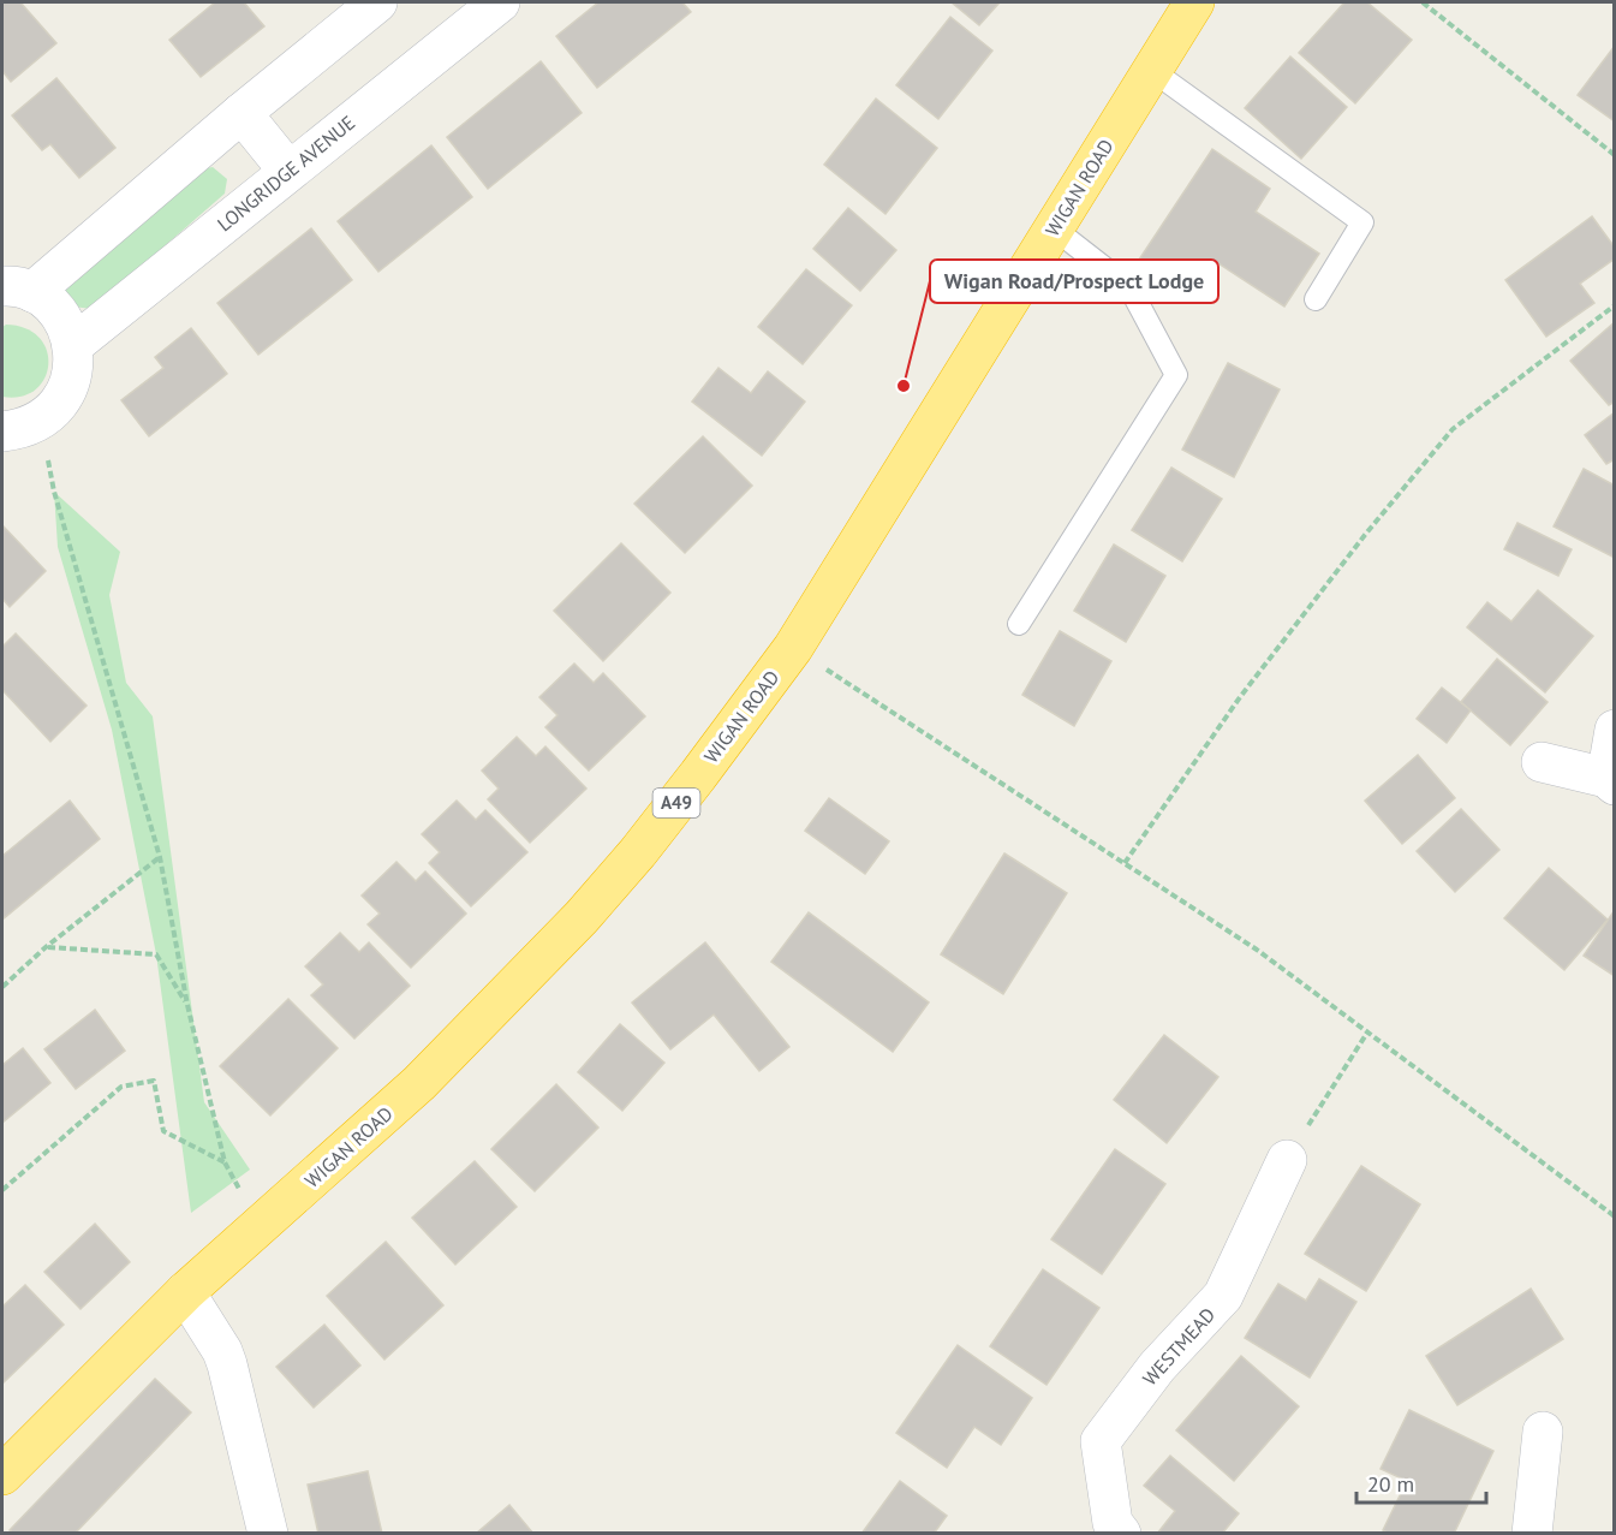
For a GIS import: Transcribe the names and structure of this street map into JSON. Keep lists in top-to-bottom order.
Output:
{
  "streets": {
    "highway": ["WIGAN ROAD", "A49"],
    "street": ["LONGRIDGE AVENUE", "WESTMEAD"]
  },
  "places": ["Wigan Road/Prospect Lodge"],
  "scale_bar": "20 m"
}
